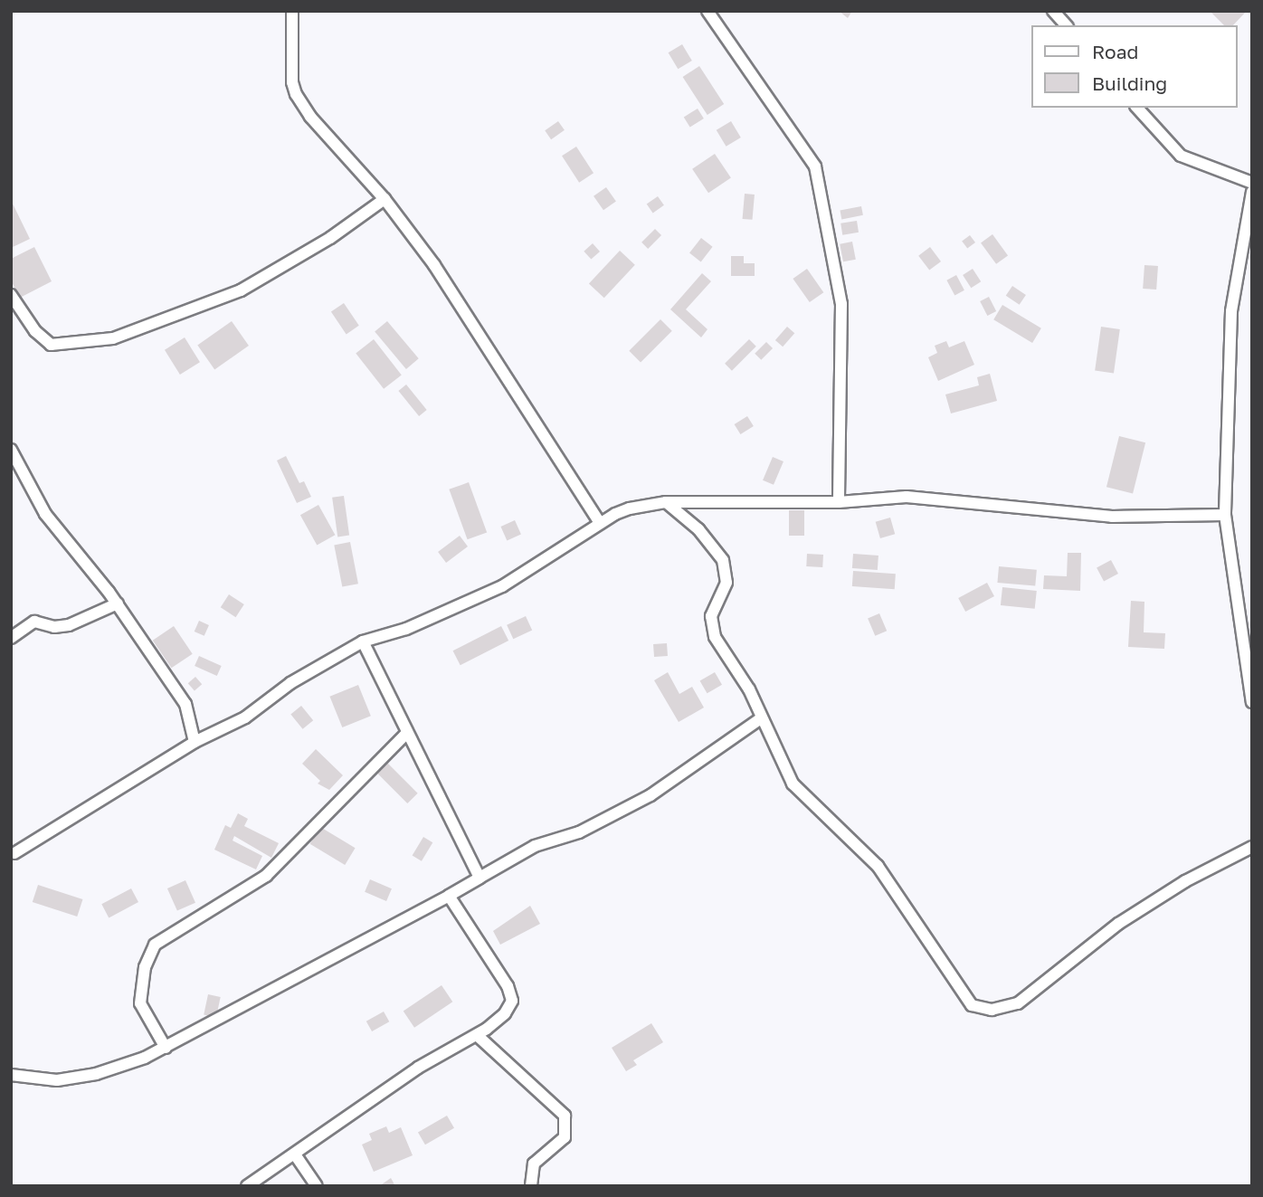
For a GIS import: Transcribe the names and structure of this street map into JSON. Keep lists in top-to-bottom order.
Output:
{
  "legend": ["Road", "Building"]
}
